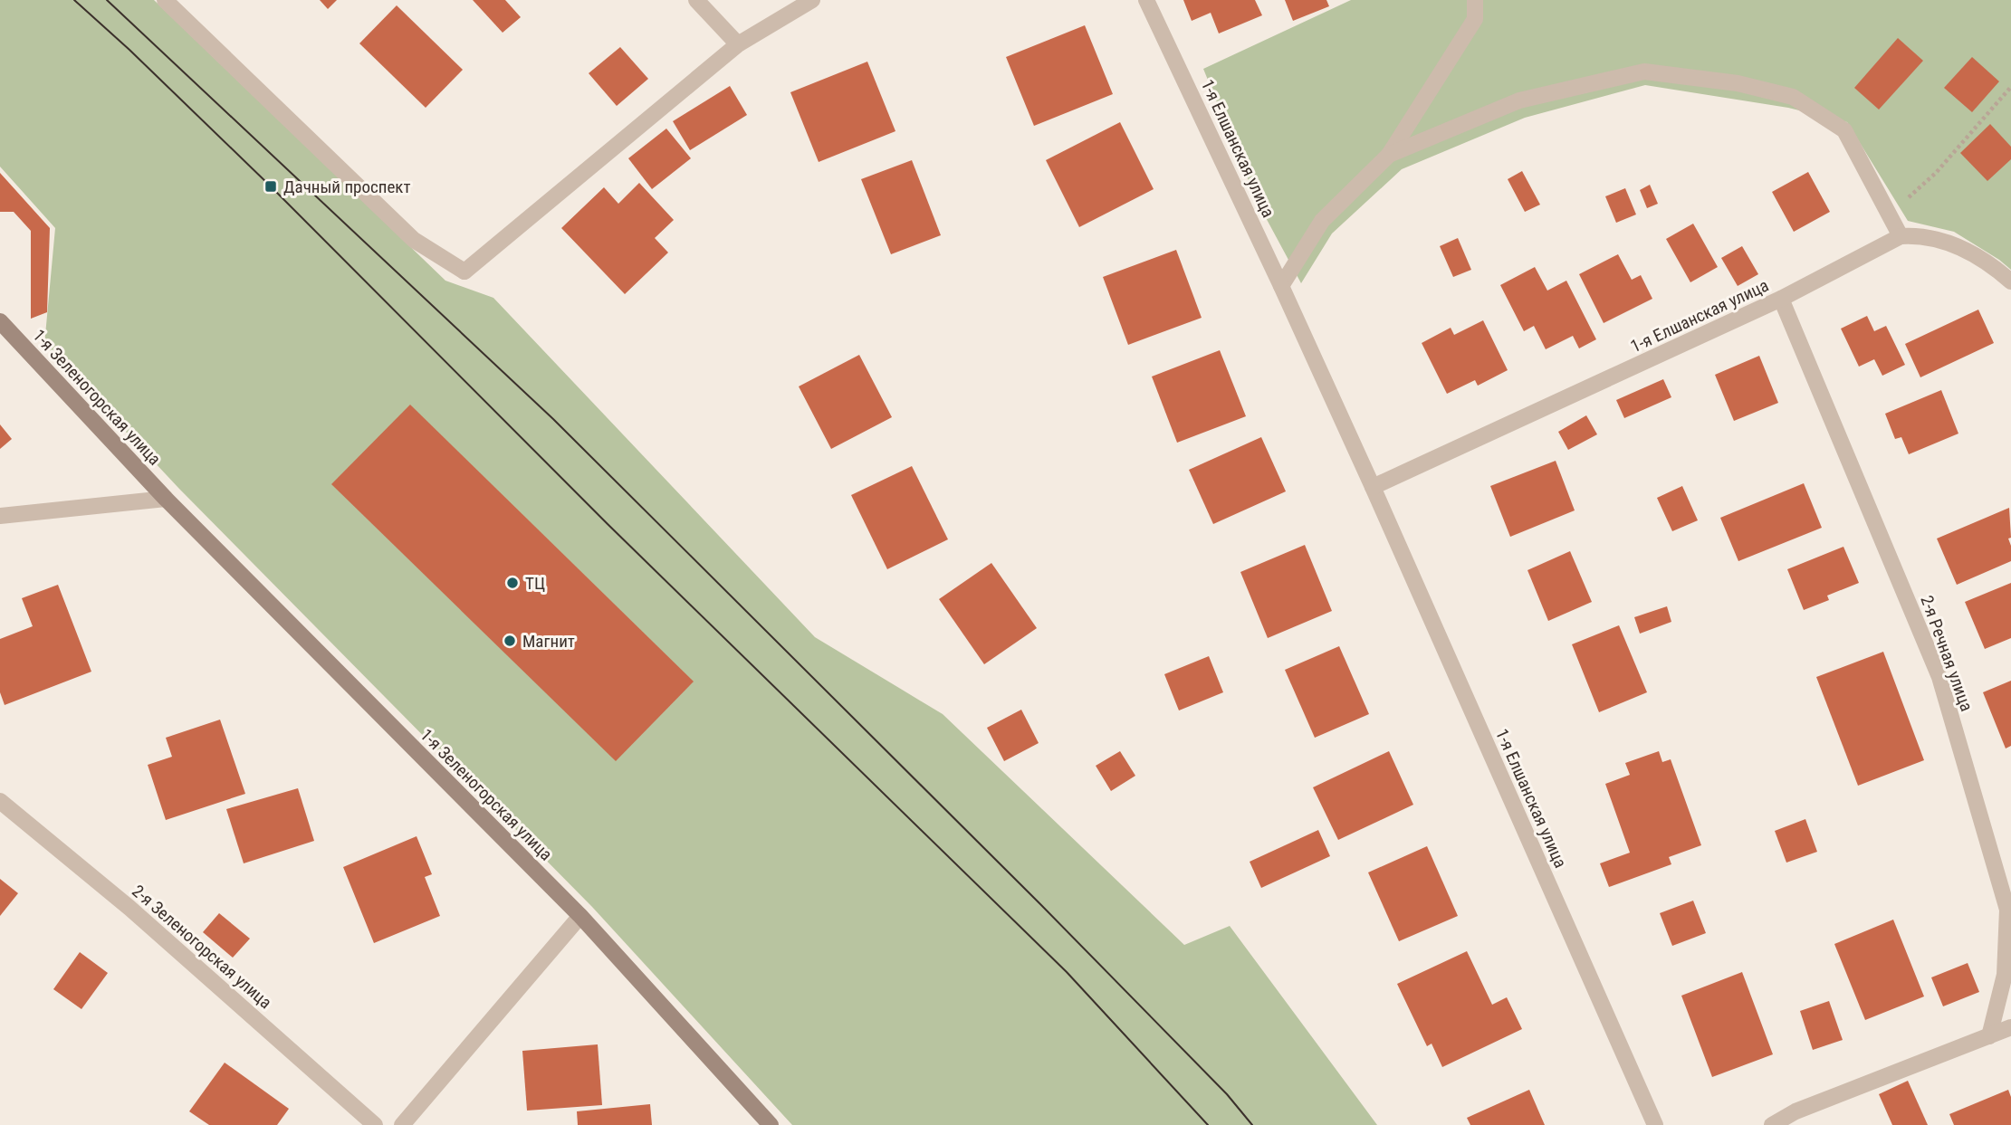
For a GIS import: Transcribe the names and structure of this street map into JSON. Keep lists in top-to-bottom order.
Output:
{
  "streets": {
    "main road": ["1-я Зеленогорская улица"],
    "street": ["1-я Елшанская улица", "2-я Речная улица", "2-я Зеленогорская улица"]
  },
  "crossings": [
    ["1-я Елшанская улица", "2-я Речная улица"]
  ],
  "places": {
    "transit": ["Дачный проспект"],
    "other": ["ТЦ", "Магнит"]
  }
}
